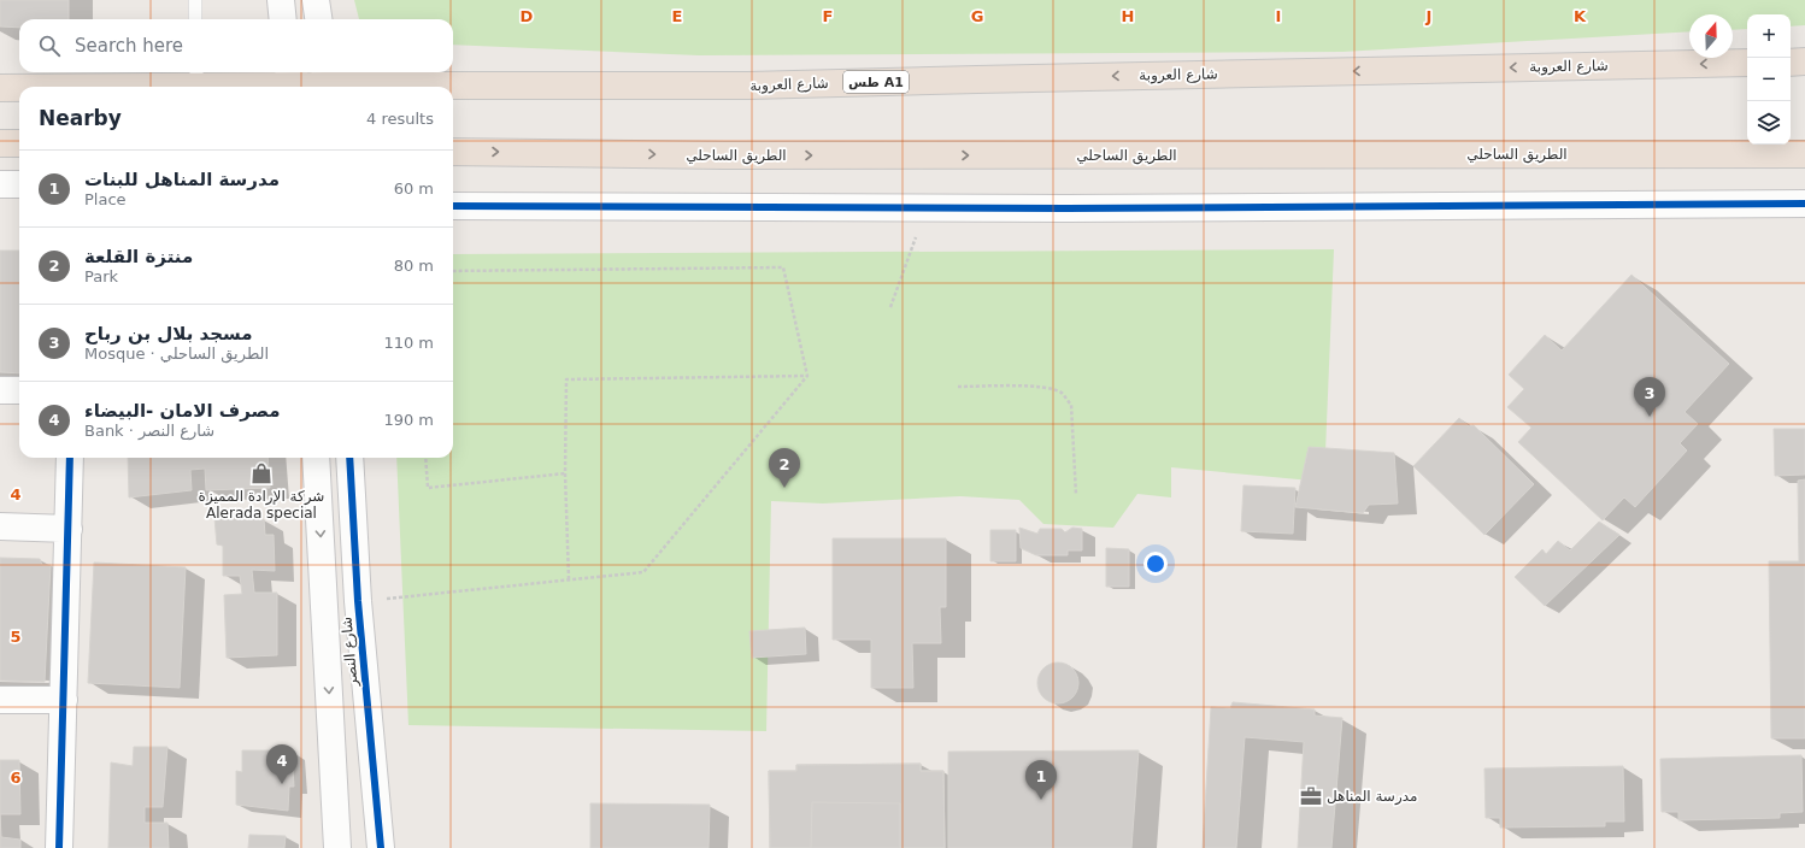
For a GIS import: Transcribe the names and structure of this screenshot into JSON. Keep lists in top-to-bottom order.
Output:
{
  "streets": {
    "highway": ["شارع العروبة", "طس A1", "الطريق الساحلي"],
    "street": ["شارع النصر"]
  },
  "one_way": ["شارع العروبة", "الطريق الساحلي"],
  "places": {
    "shop": ["شركة الإرادة المميزة Alerada special"],
    "office": ["مدرسة المناهل"]
  },
  "north": "top",
  "page": {
    "map_buttons": ["+", "−"],
    "search": "Search here",
    "heading": ["Nearby", "4 results"],
    "list": [
      {
        "mark": "1",
        "name": "مدرسة المناهل للبنات",
        "note": "Place",
        "value": "60 m"
      },
      {
        "mark": "2",
        "name": "منتزة القلعة",
        "note": "Park",
        "value": "80 m"
      },
      {
        "mark": "3",
        "name": "مسجد بلال بن رباح",
        "note": "Mosque · الطريق الساحلي",
        "value": "110 m"
      },
      {
        "mark": "4",
        "name": "مصرف الامان -البيضاء",
        "note": "Bank · شارع النصر",
        "value": "190 m"
      }
    ],
    "pins": [
      "3",
      "2",
      "4",
      "1"
    ]
  },
  "grid": {
    "columns": [
      "D",
      "E",
      "F",
      "G",
      "H",
      "I",
      "J",
      "K"
    ],
    "rows": ["4", "5", "6"]
  }
}
